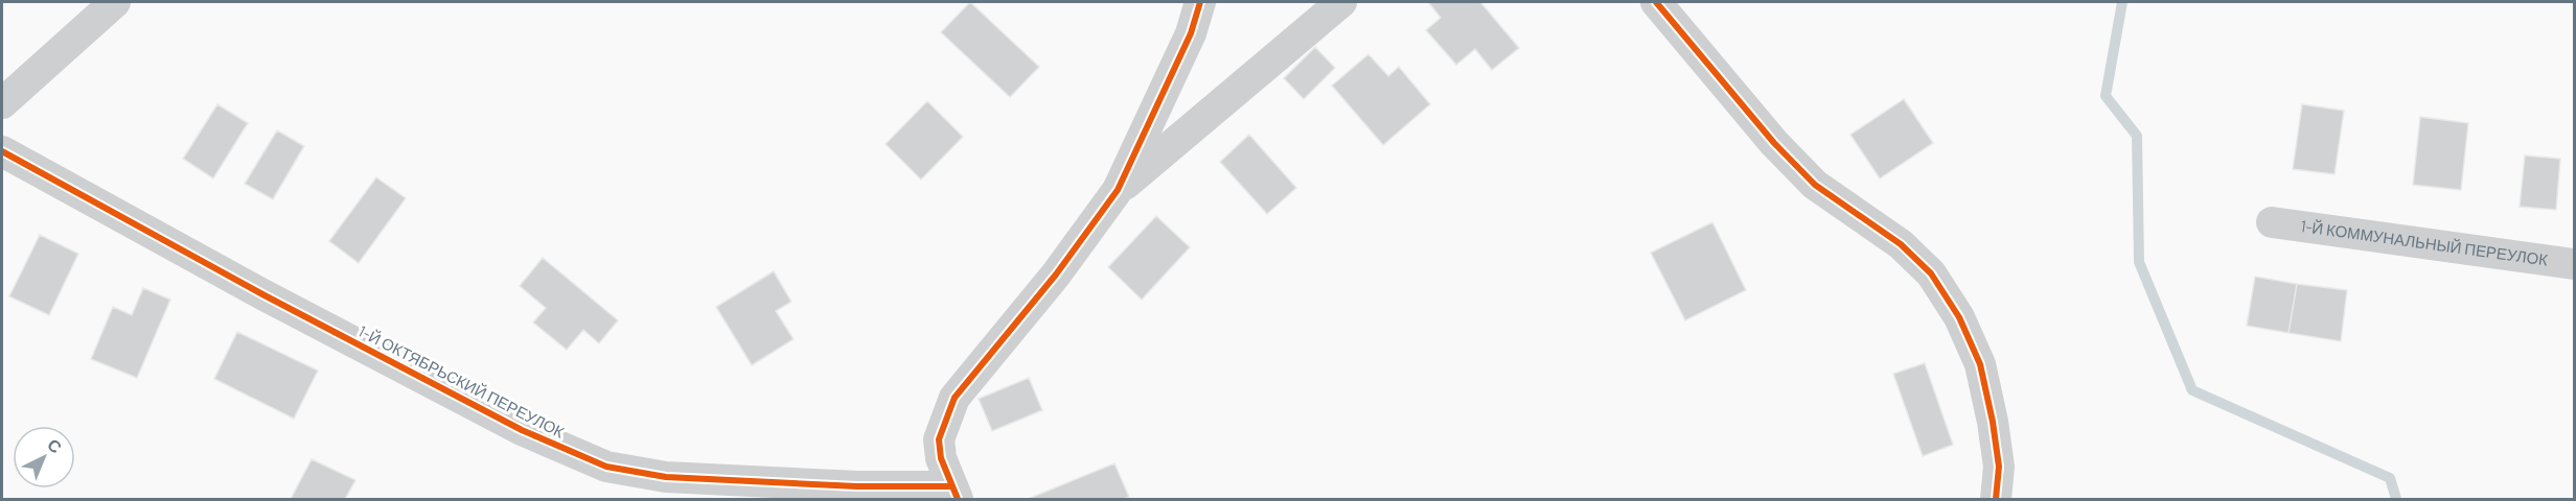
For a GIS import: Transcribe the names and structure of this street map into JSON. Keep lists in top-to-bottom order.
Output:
{
  "streets": {
    "street": ["1-Й КОММУНАЛЬНЫЙ ПЕРЕУЛОК", "1-Й ОКТЯБРЬСКИЙ ПЕРЕУЛОК"]
  },
  "north": "top right"
}
